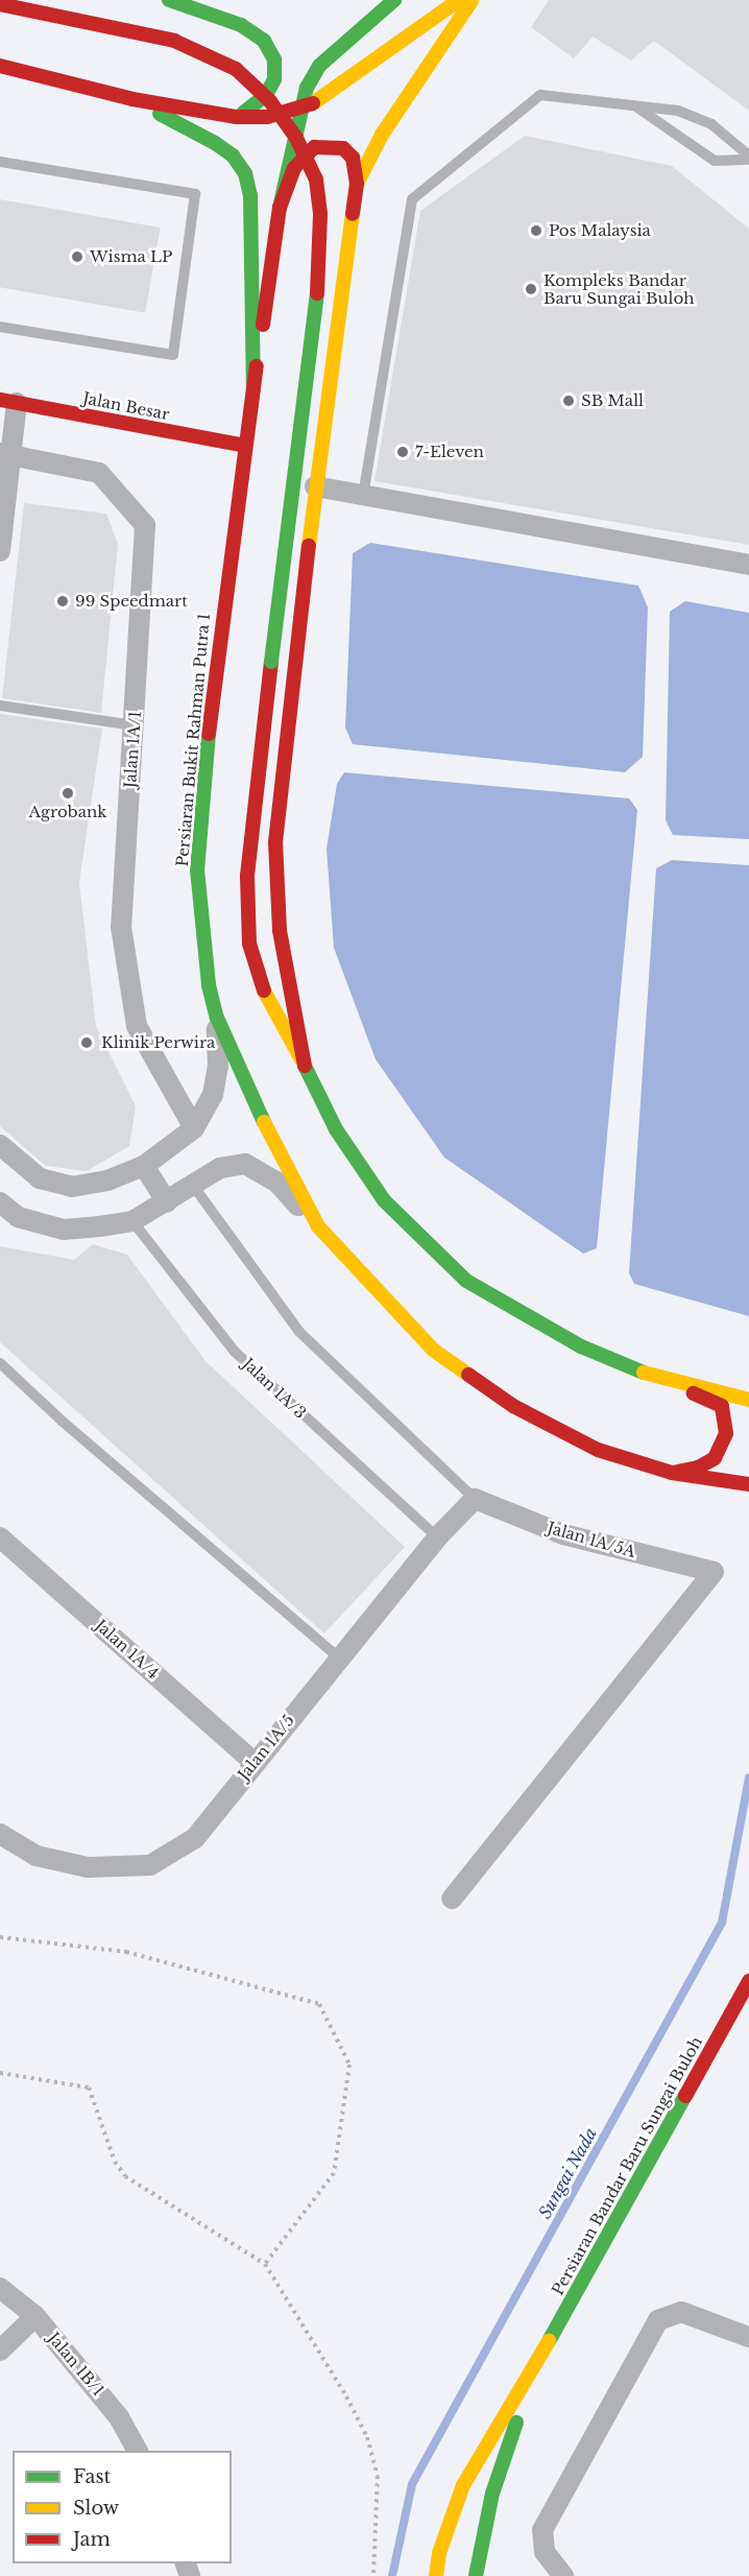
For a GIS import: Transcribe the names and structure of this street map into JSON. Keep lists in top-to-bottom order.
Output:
{
  "streets": {
    "main road": ["Jalan Besar", "Persiaran Bukit Rahman Putra 1", "Persiaran Bandar Baru Sungai Buloh"],
    "street": [
      "Jalan 1A/1",
      "Jalan 1A/5A",
      "Jalan 1A/4",
      "Jalan 1A/5",
      "Jalan 1B/1"
    ],
    "lane": ["Jalan 1A/3"]
  },
  "crossings": [
    ["Jalan Besar", "Persiaran Bukit Rahman Putra 1"],
    ["Jalan 1A/3", "Jalan 1A/5"],
    ["Jalan 1A/5A", "Jalan 1A/5"],
    ["Jalan 1A/4", "Jalan 1A/5"]
  ],
  "water": ["Sungai Nada"],
  "places": [
    "Pos Malaysia",
    "Wisma LP",
    "Kompleks Bandar Baru Sungai Buloh",
    "SB Mall",
    "7-Eleven",
    "99 Speedmart",
    "Agrobank",
    "Klinik Perwira"
  ],
  "legend": ["Fast", "Slow", "Jam"]
}
